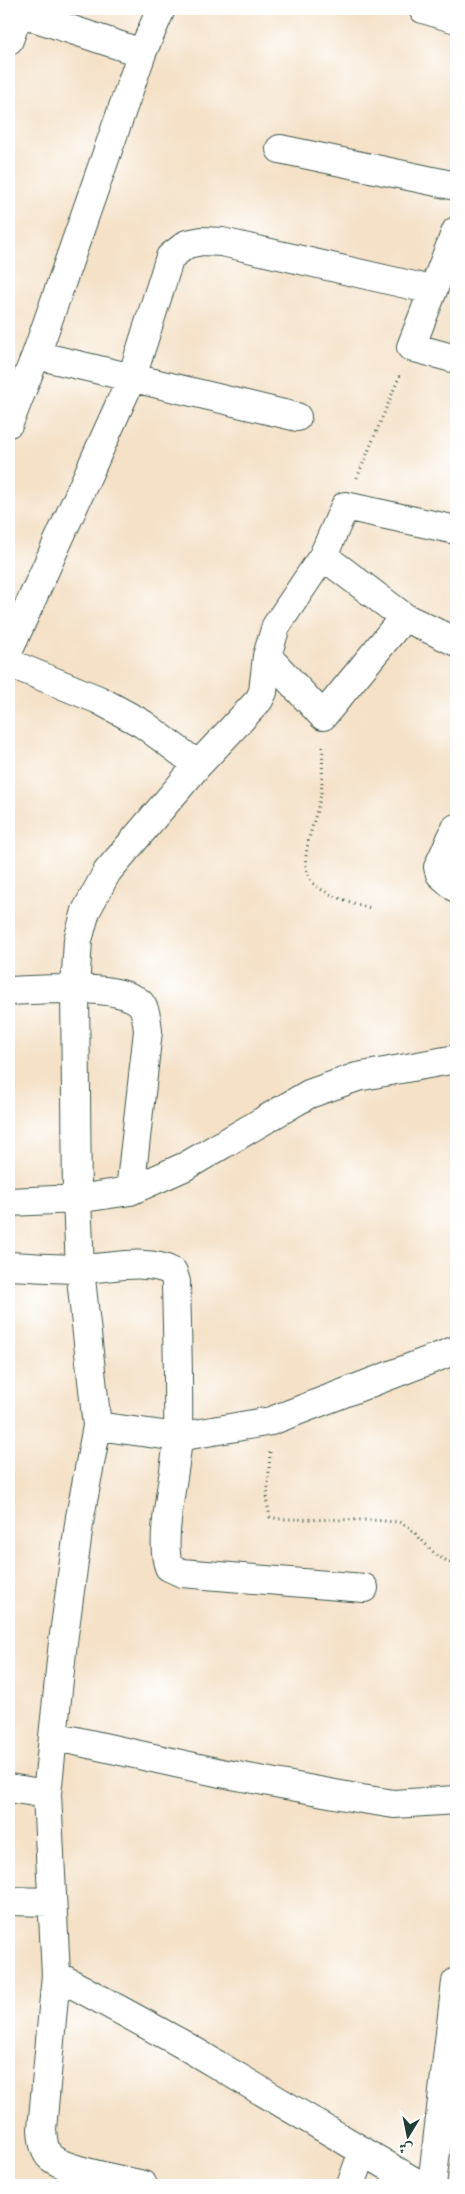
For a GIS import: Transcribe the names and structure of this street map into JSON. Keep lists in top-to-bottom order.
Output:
{
  "north": "bottom"
}
